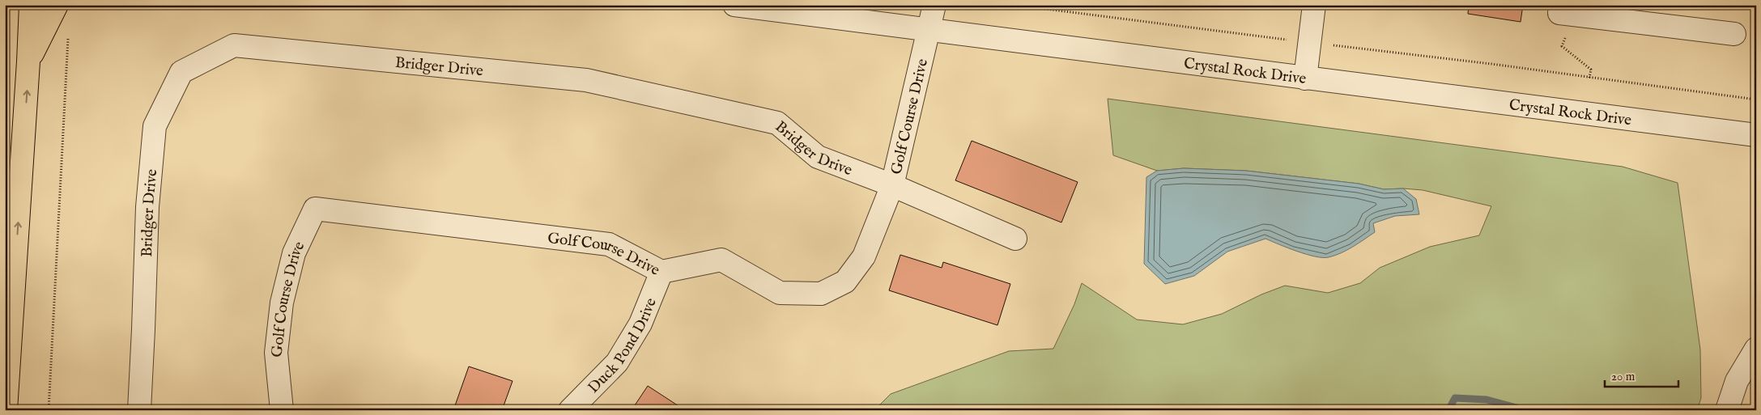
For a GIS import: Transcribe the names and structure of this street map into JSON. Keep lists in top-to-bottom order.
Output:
{
  "streets": {
    "street": [
      "Bridger Drive",
      "Crystal Rock Drive",
      "Golf Course Drive",
      "Duck Pond Drive"
    ]
  },
  "crossings": [
    ["Bridger Drive", "Golf Course Drive"],
    ["Crystal Rock Drive", "Golf Course Drive"],
    ["Golf Course Drive", "Duck Pond Drive"]
  ],
  "scale_bar": "20 m"
}
